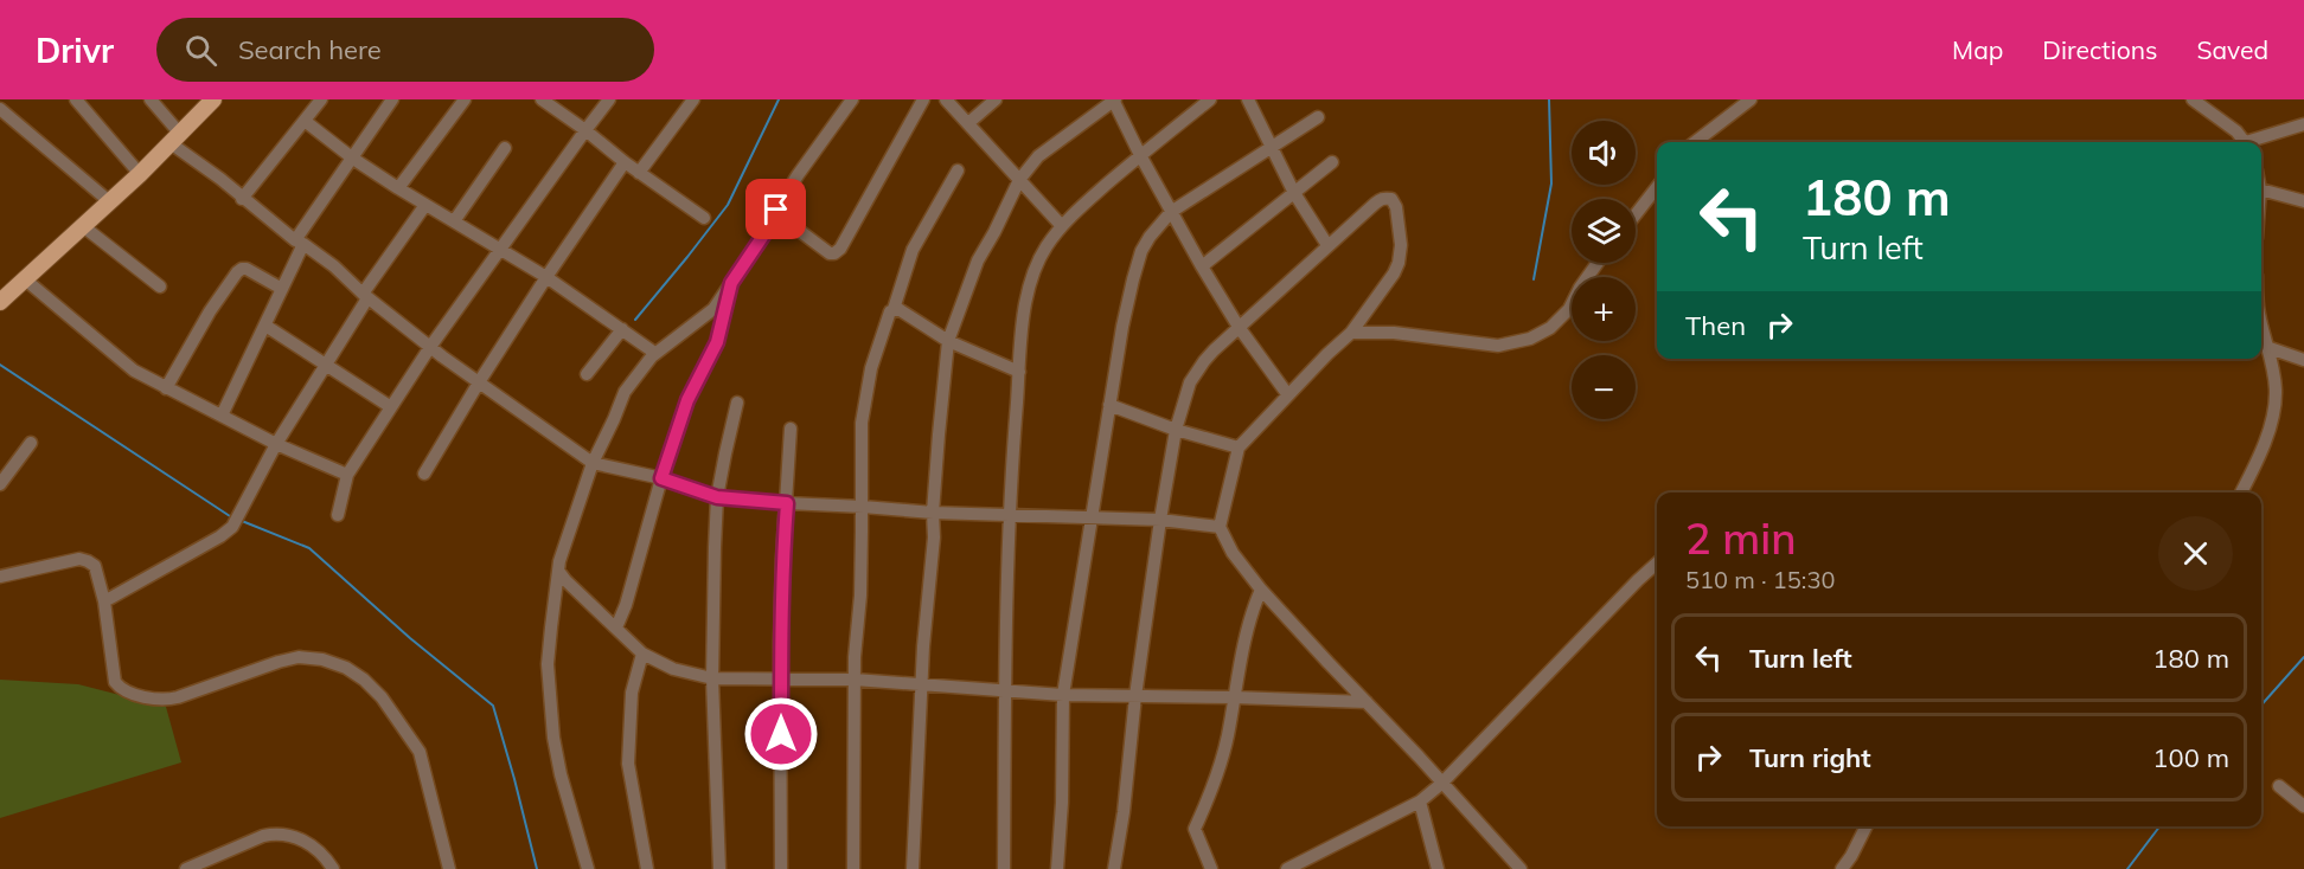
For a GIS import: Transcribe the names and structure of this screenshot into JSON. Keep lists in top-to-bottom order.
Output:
{
  "page": {
    "header": "Drivr",
    "search": "Search here",
    "nav": ["Map", "Directions", "Saved"],
    "map_buttons": ["+", "−"],
    "turn": ["180 m", "Turn left"],
    "then": "Then",
    "heading": ["2 min", "510 m · 15:30"],
    "list": [
      {
        "name": "Turn left",
        "value": "180 m"
      },
      {
        "name": "Turn right",
        "value": "100 m"
      }
    ]
  }
}
